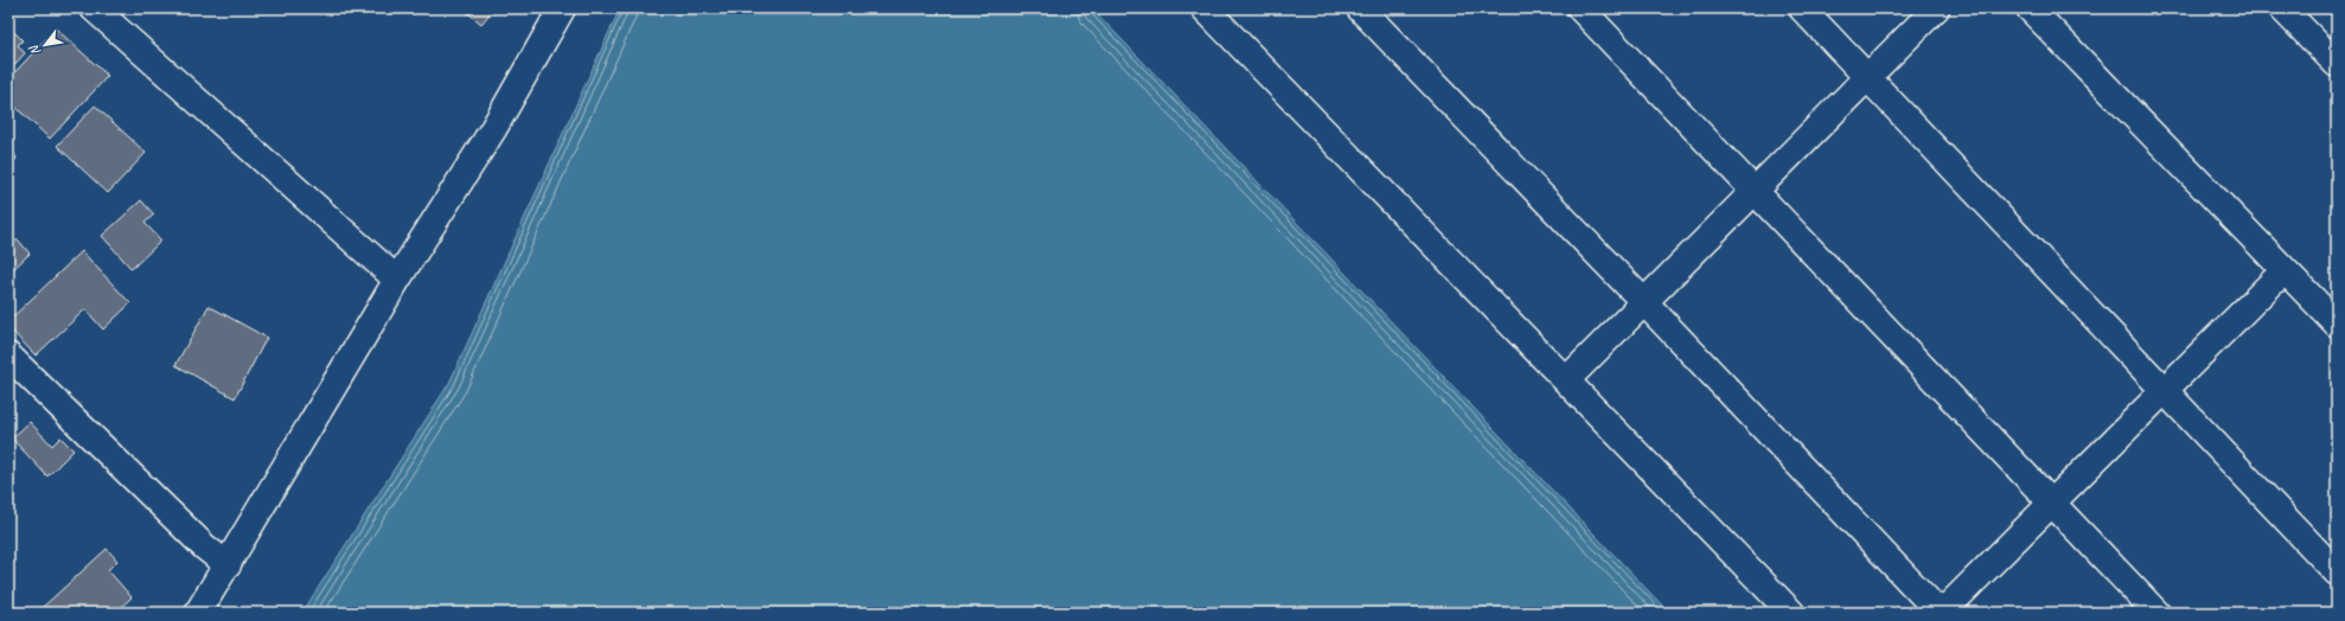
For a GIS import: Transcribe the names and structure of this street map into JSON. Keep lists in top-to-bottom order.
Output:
{
  "north": "bottom left"
}
